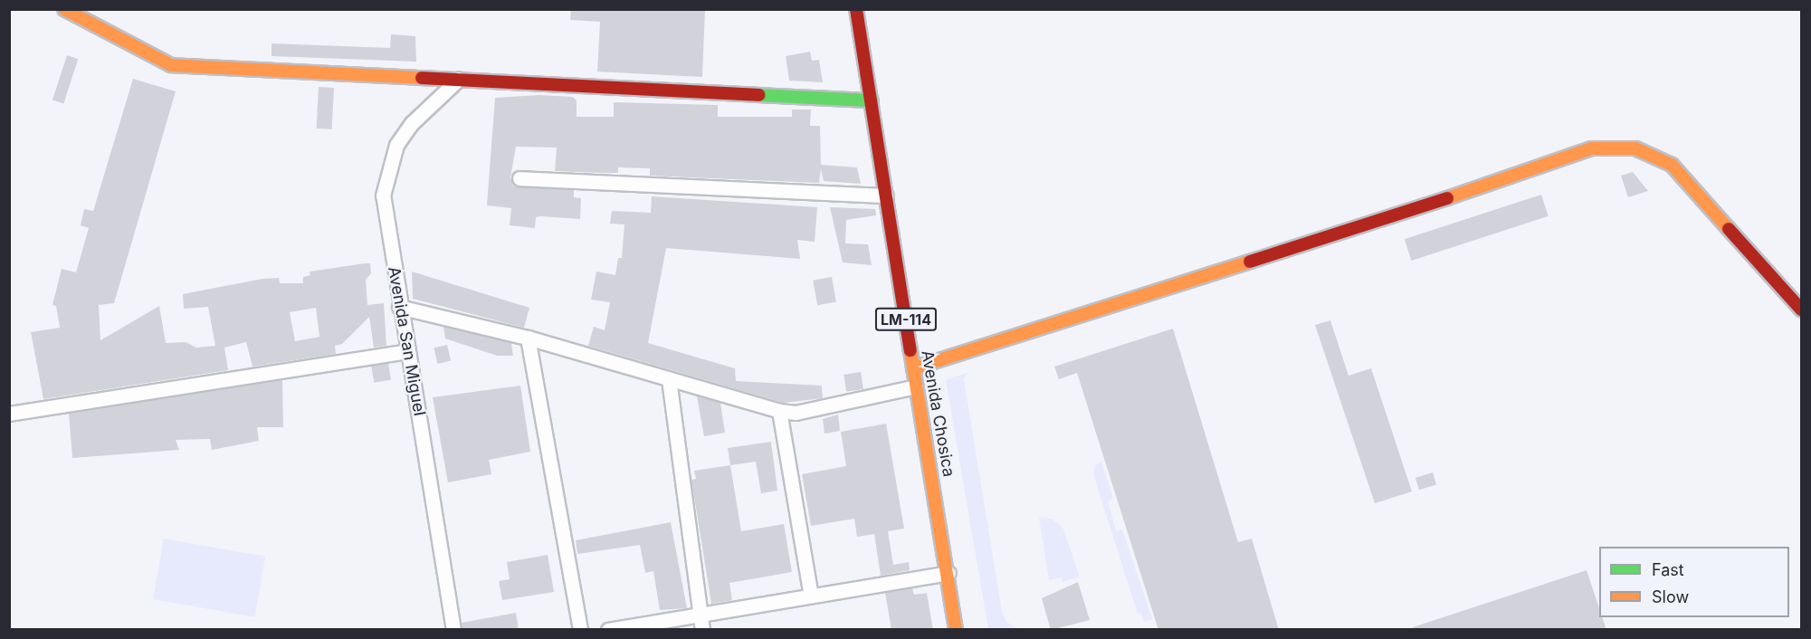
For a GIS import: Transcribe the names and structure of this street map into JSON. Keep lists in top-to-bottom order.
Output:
{
  "streets": {
    "street": ["LM-114", "Avenida San Miguel", "Avenida Chosica"]
  },
  "legend": ["Fast", "Slow"]
}
